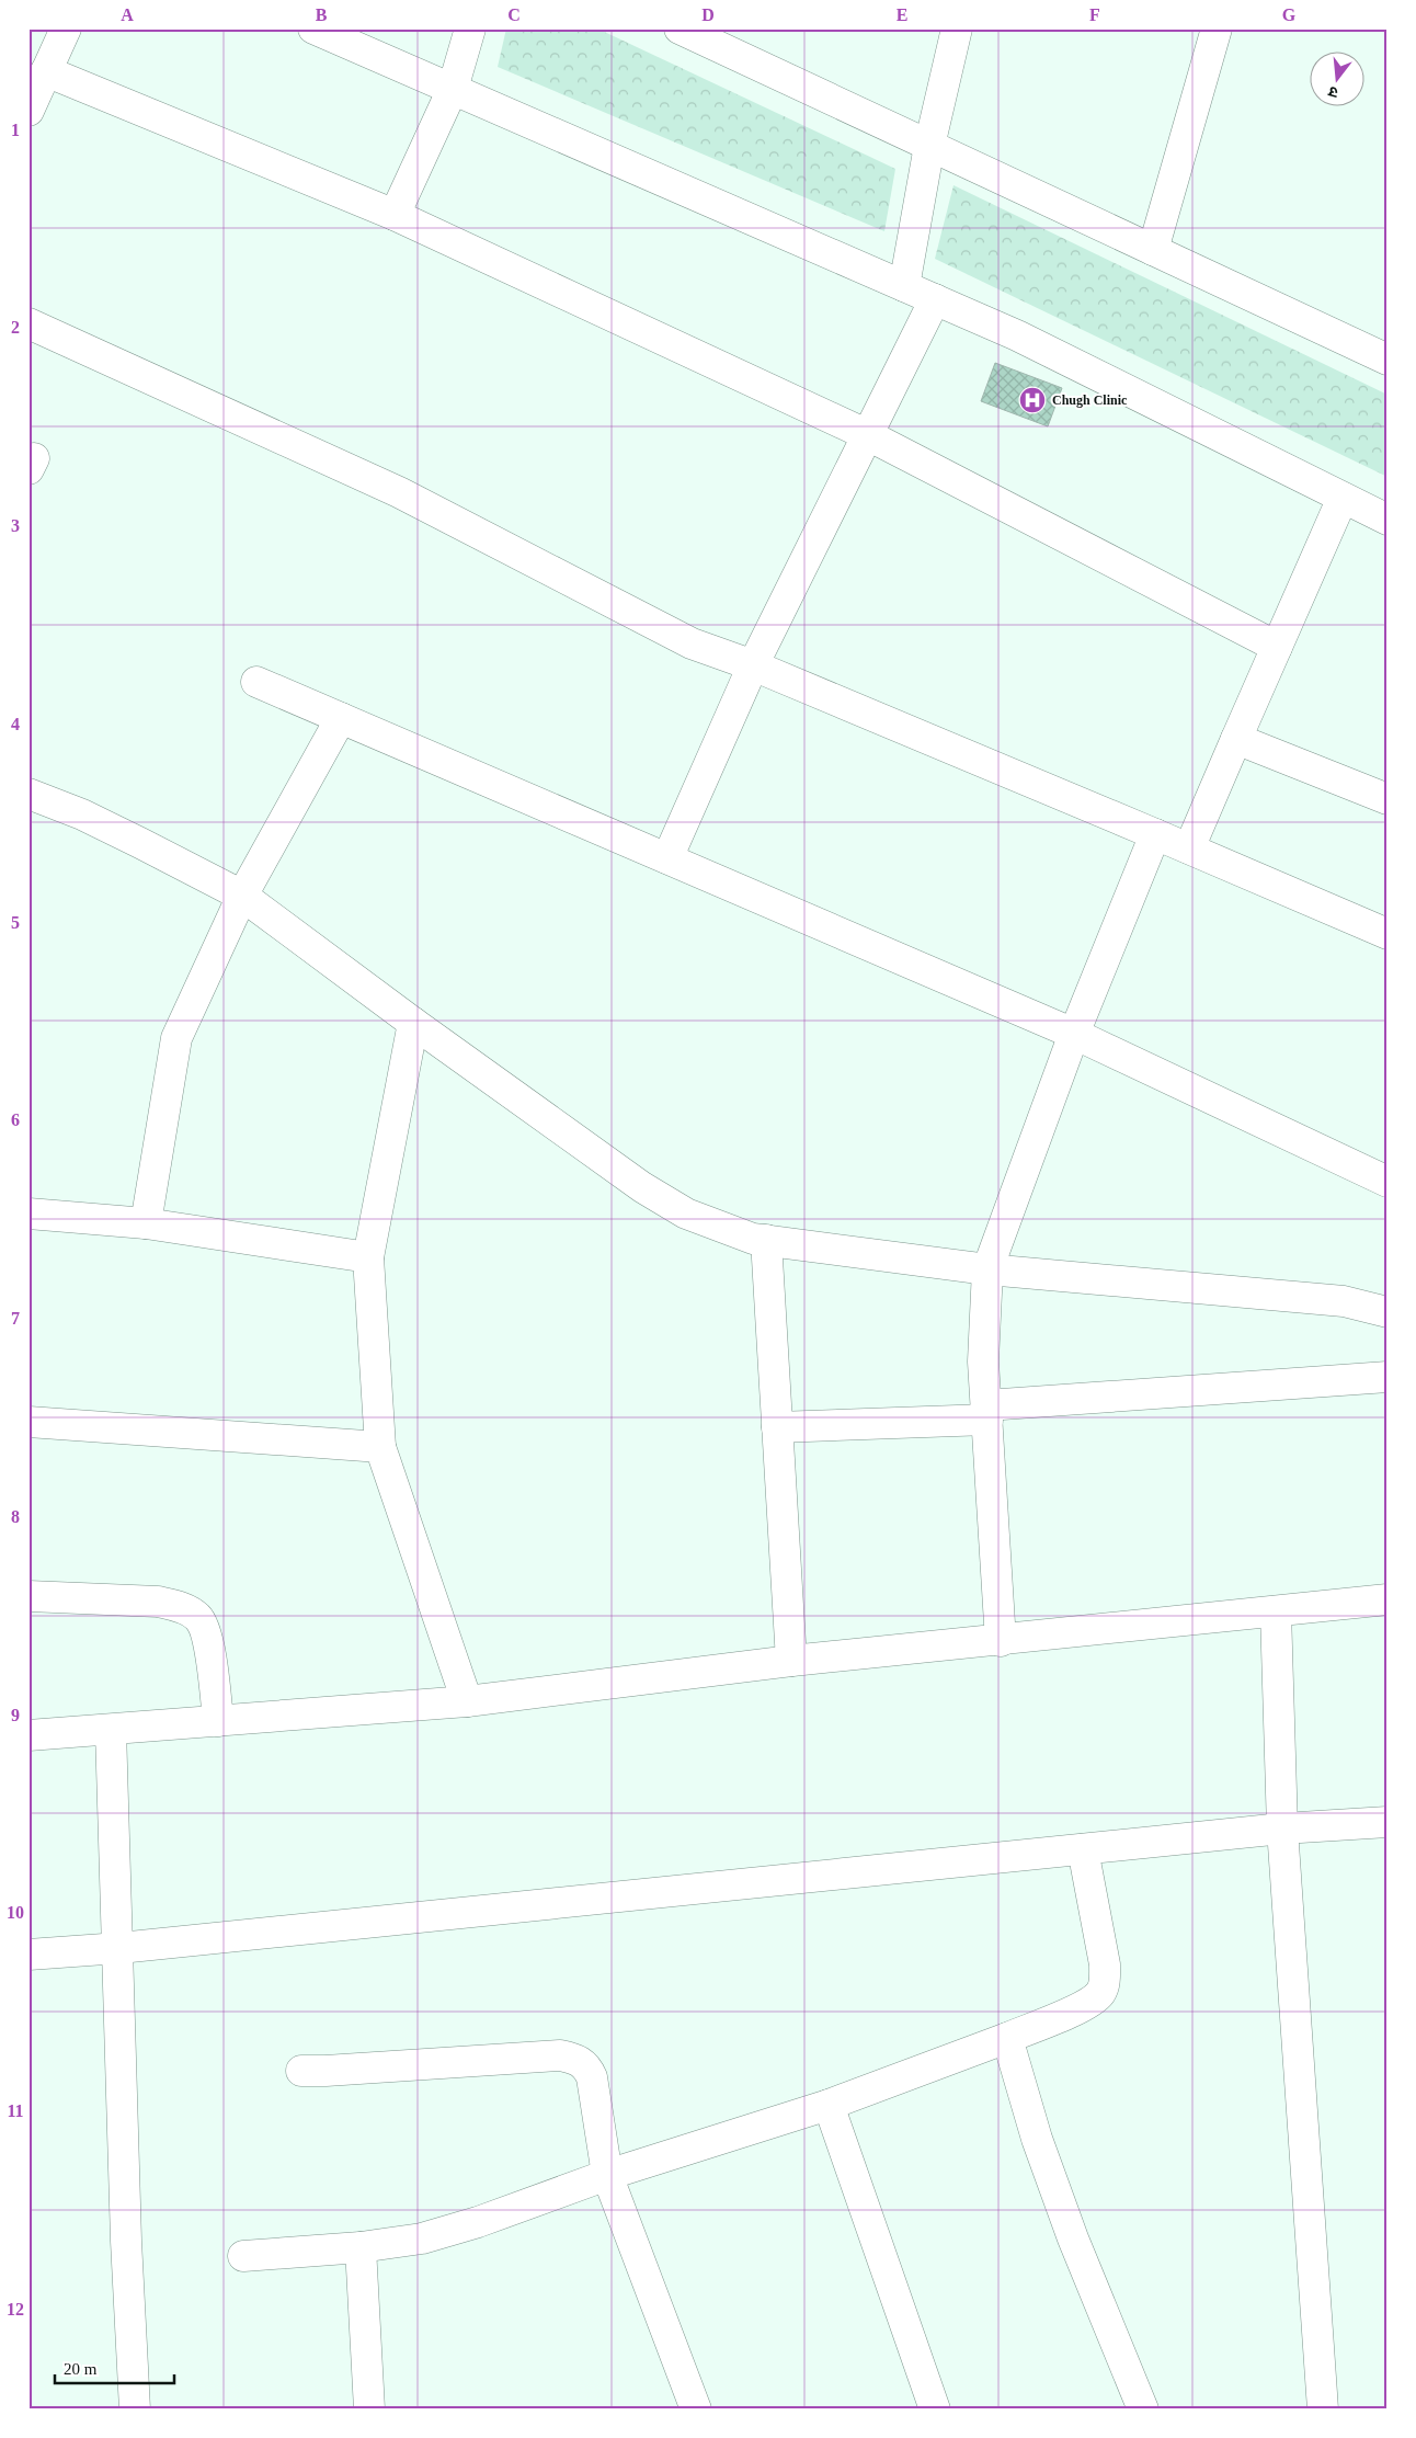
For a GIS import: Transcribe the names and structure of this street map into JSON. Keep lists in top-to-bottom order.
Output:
{
  "places": {
    "hospital": ["Chugh Clinic"]
  },
  "scale_bar": "20 m",
  "north": "bottom",
  "grid": {
    "columns": [
      "A",
      "B",
      "C",
      "D",
      "E",
      "F",
      "G"
    ],
    "rows": [
      "1",
      "2",
      "3",
      "4",
      "5",
      "6",
      "7",
      "8",
      "9",
      "10",
      "11",
      "12"
    ]
  }
}
